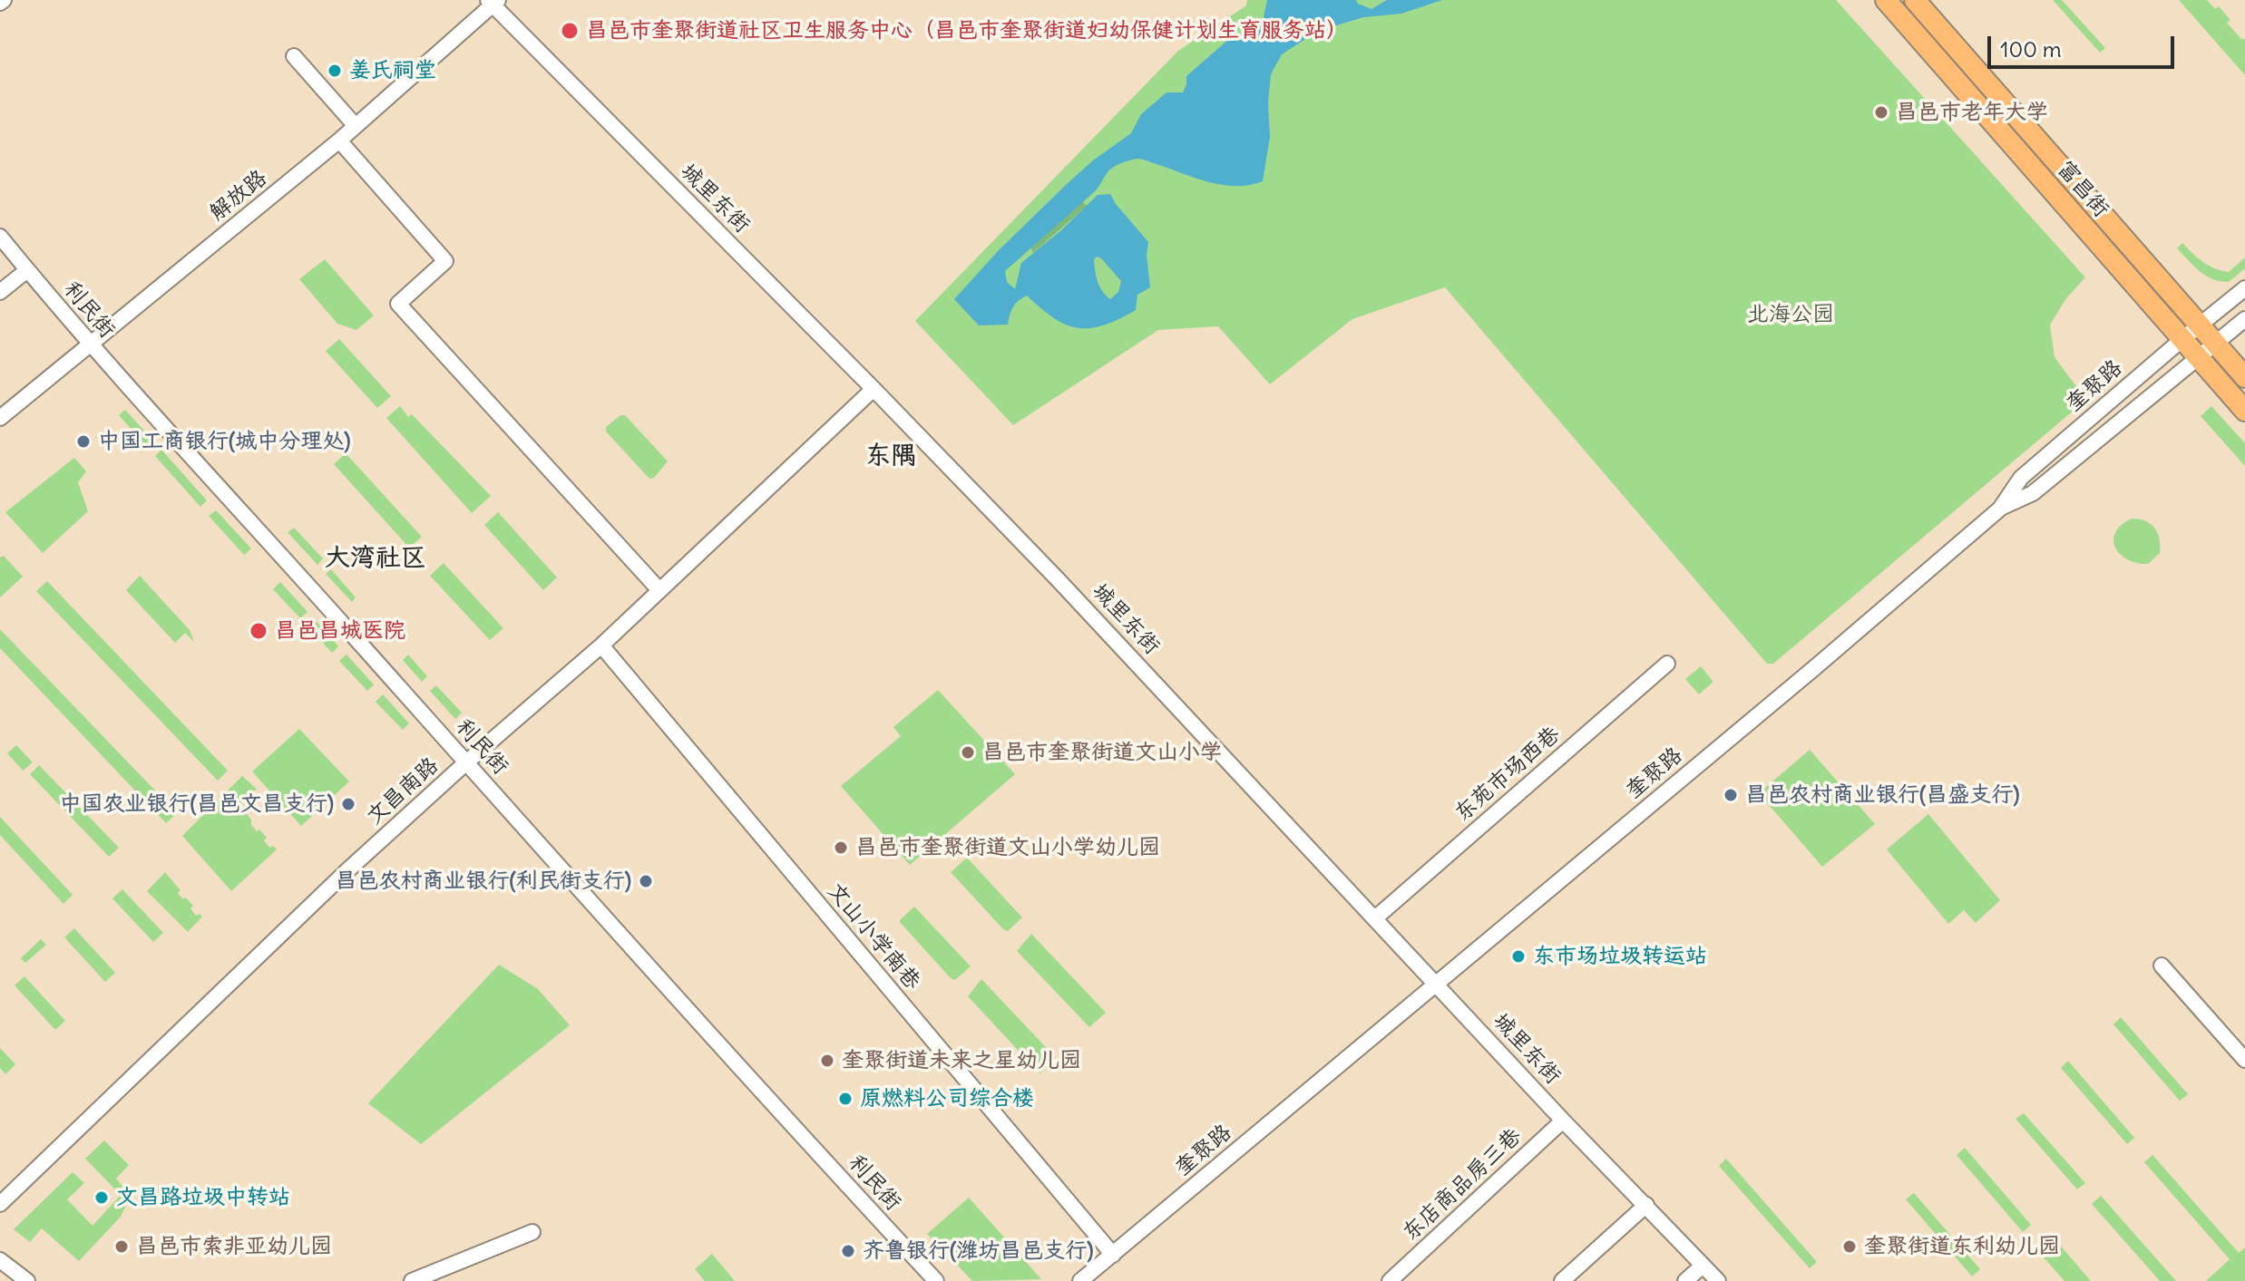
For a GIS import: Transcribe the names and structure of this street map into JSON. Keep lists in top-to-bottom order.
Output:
{
  "streets": {
    "main road": ["富昌街"],
    "street": [
      "解放路",
      "城里东街",
      "利民街",
      "奎聚路",
      "东苑市场西巷",
      "文昌南路",
      "文山小学南巷",
      "东店商品房三巷"
    ]
  },
  "crossings": [
    ["富昌街", "奎聚路"],
    ["解放路", "城里东街"],
    ["解放路", "利民街"],
    ["城里东街", "奎聚路"],
    ["城里东街", "东苑市场西巷"],
    ["城里东街", "文昌南路"],
    ["城里东街", "东店商品房三巷"],
    ["利民街", "文昌南路"],
    ["奎聚路", "文山小学南巷"],
    ["文昌南路", "文山小学南巷"]
  ],
  "districts": ["东隅", "大湾社区"],
  "parks": ["北海公园"],
  "places": [
    "昌邑市奎聚街道社区卫生服务中心（昌邑市奎聚街道妇幼保健计划生育服务站）",
    "姜氏祠堂",
    "昌邑市老年大学",
    "中国工商银行(城中分理处)",
    "昌邑昌城医院",
    "昌邑市奎聚街道文山小学",
    "昌邑农村商业银行(昌盛支行)",
    "中国农业银行(昌邑文昌支行)",
    "昌邑市奎聚街道文山小学幼儿园",
    "昌邑农村商业银行(利民街支行)",
    "东市场垃圾转运站",
    "奎聚街道未来之星幼儿园",
    "原燃料公司综合楼",
    "文昌路垃圾中转站",
    "昌邑市索非亚幼儿园",
    "奎聚街道东利幼儿园",
    "齐鲁银行(潍坊昌邑支行)"
  ],
  "scale_bar": "100 m"
}
